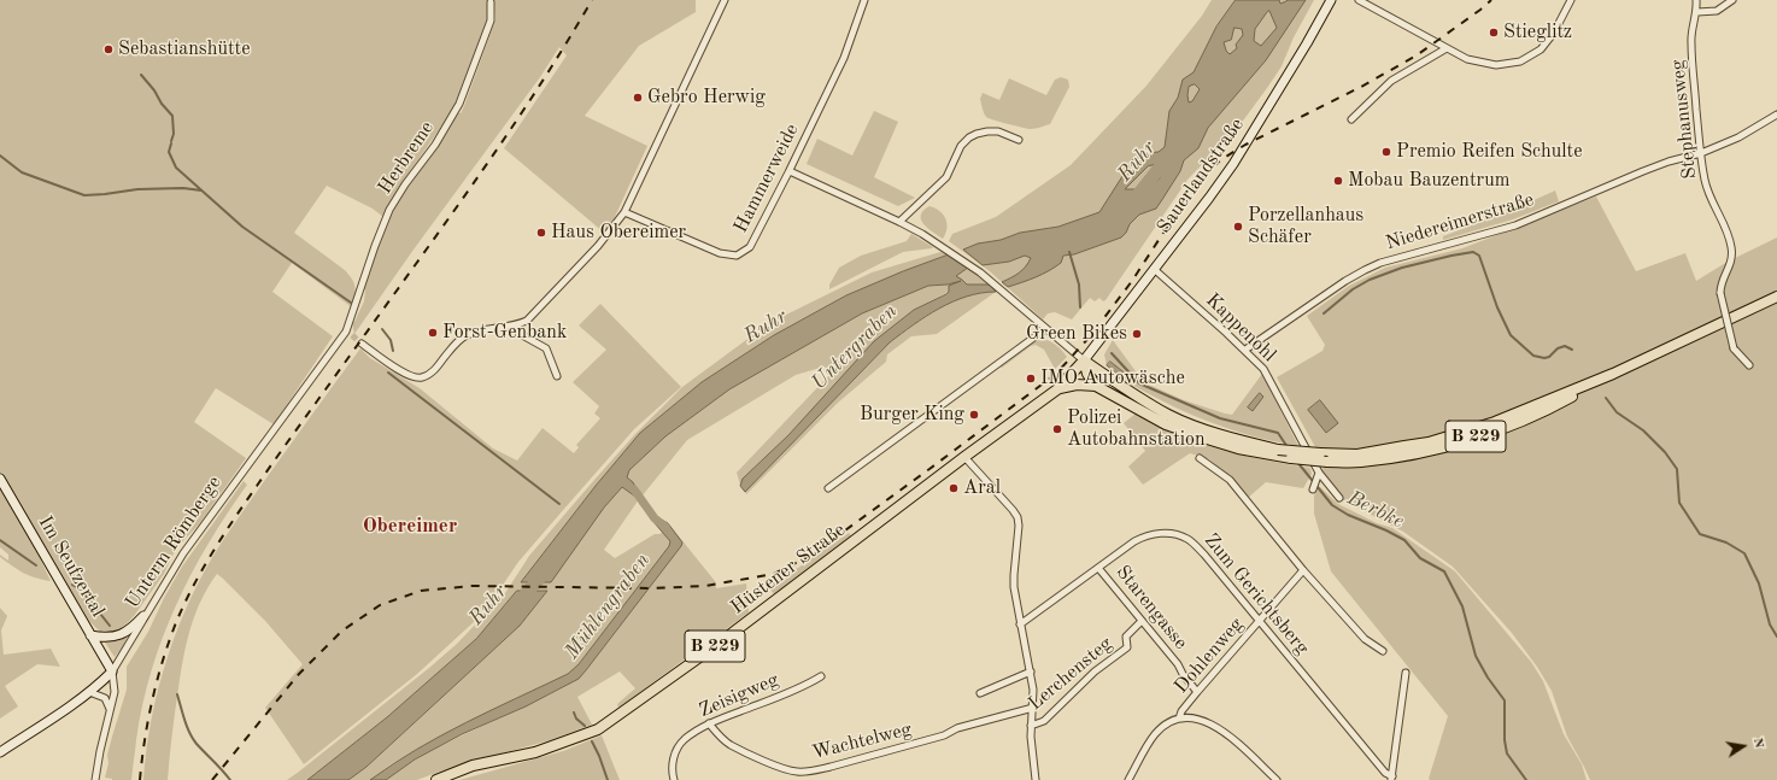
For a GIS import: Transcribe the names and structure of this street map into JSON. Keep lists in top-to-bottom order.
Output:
{
  "streets": {
    "main road": ["B 229", "Hüstener Straße"],
    "street": [
      "Stephanusweg",
      "Herbreme",
      "Sauerlandstraße",
      "Hammerweide",
      "Niedereimerstraße",
      "Kappenohl",
      "Unterm Römberge",
      "Im Seufzertal",
      "Zum Gerichtsberg",
      "Starengasse",
      "Dohlenweg",
      "Lerchensteg",
      "Zeisigweg",
      "Wachtelweg"
    ]
  },
  "crossings": [
    ["Stephanusweg", "Niedereimerstraße"],
    ["Herbreme", "Unterm Römberge"],
    ["Sauerlandstraße", "Kappenohl"],
    ["Sauerlandstraße", "B 229"],
    ["Sauerlandstraße", "Hüstener Straße"],
    ["Niedereimerstraße", "Kappenohl"],
    ["B 229", "Hüstener Straße"],
    ["Unterm Römberge", "Im Seufzertal"],
    ["Zum Gerichtsberg", "Starengasse"],
    ["Zum Gerichtsberg", "Dohlenweg"],
    ["Starengasse", "Dohlenweg"],
    ["Starengasse", "Lerchensteg"],
    ["Zeisigweg", "Wachtelweg"]
  ],
  "districts": ["Obereimer"],
  "water": [
    "Ruhr",
    "Untergraben",
    "Berbke",
    "Mühlengraben"
  ],
  "places": [
    "Stieglitz",
    "Sebastianshütte",
    "Gebro Herwig",
    "Premio Reifen Schulte",
    "Mobau Bauzentrum",
    "Porzellanhaus Schäfer",
    "Haus Obereimer",
    "Forst-Genbank",
    "Green Bikes",
    "IMO Autowäsche",
    "Burger King",
    "Polizei Autobahnstation",
    "Aral"
  ],
  "north": "right"
}
